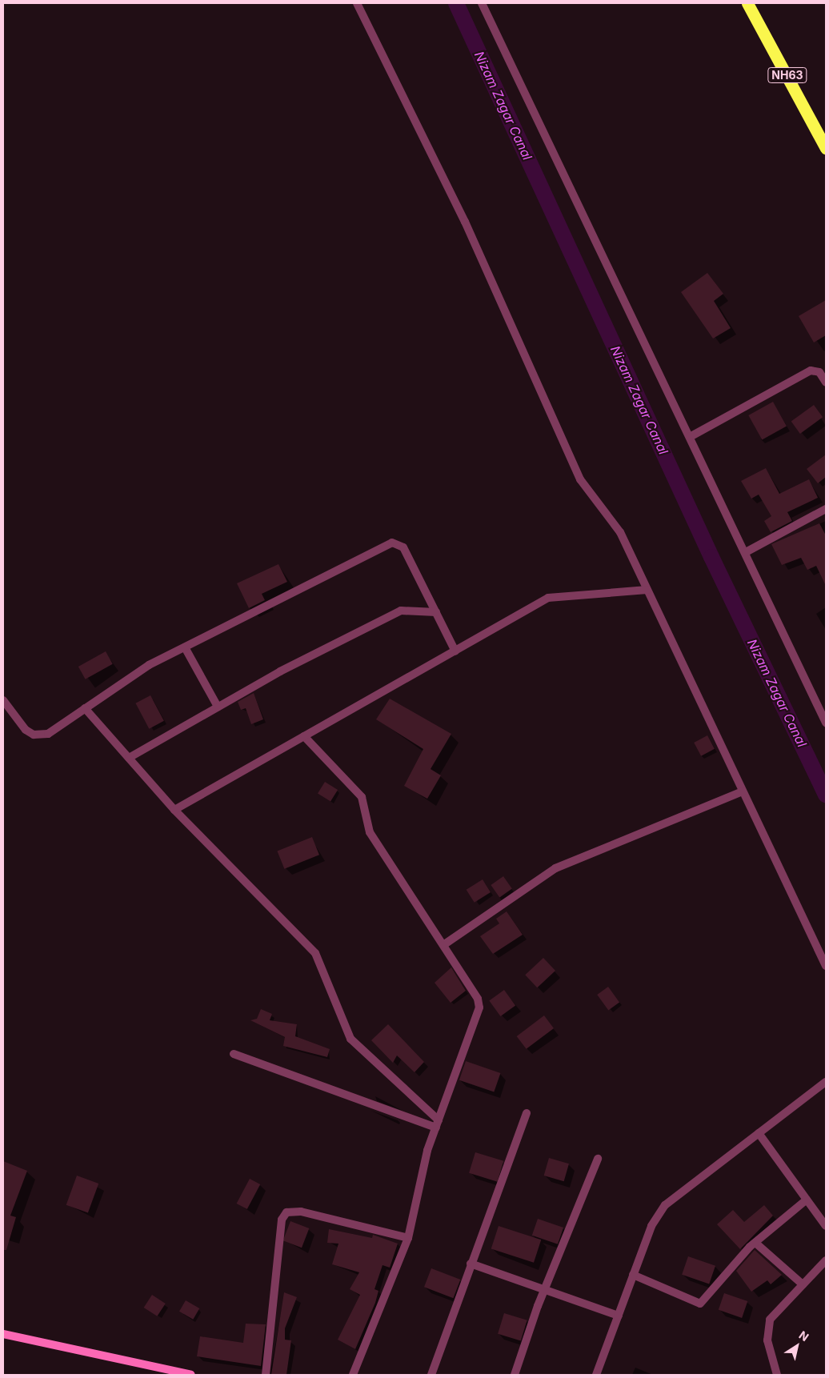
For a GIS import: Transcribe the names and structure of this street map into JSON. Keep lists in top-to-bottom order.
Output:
{
  "streets": {
    "highway": ["NH63"]
  },
  "water": ["Nizam Zagar Canal"],
  "north": "top right"
}
